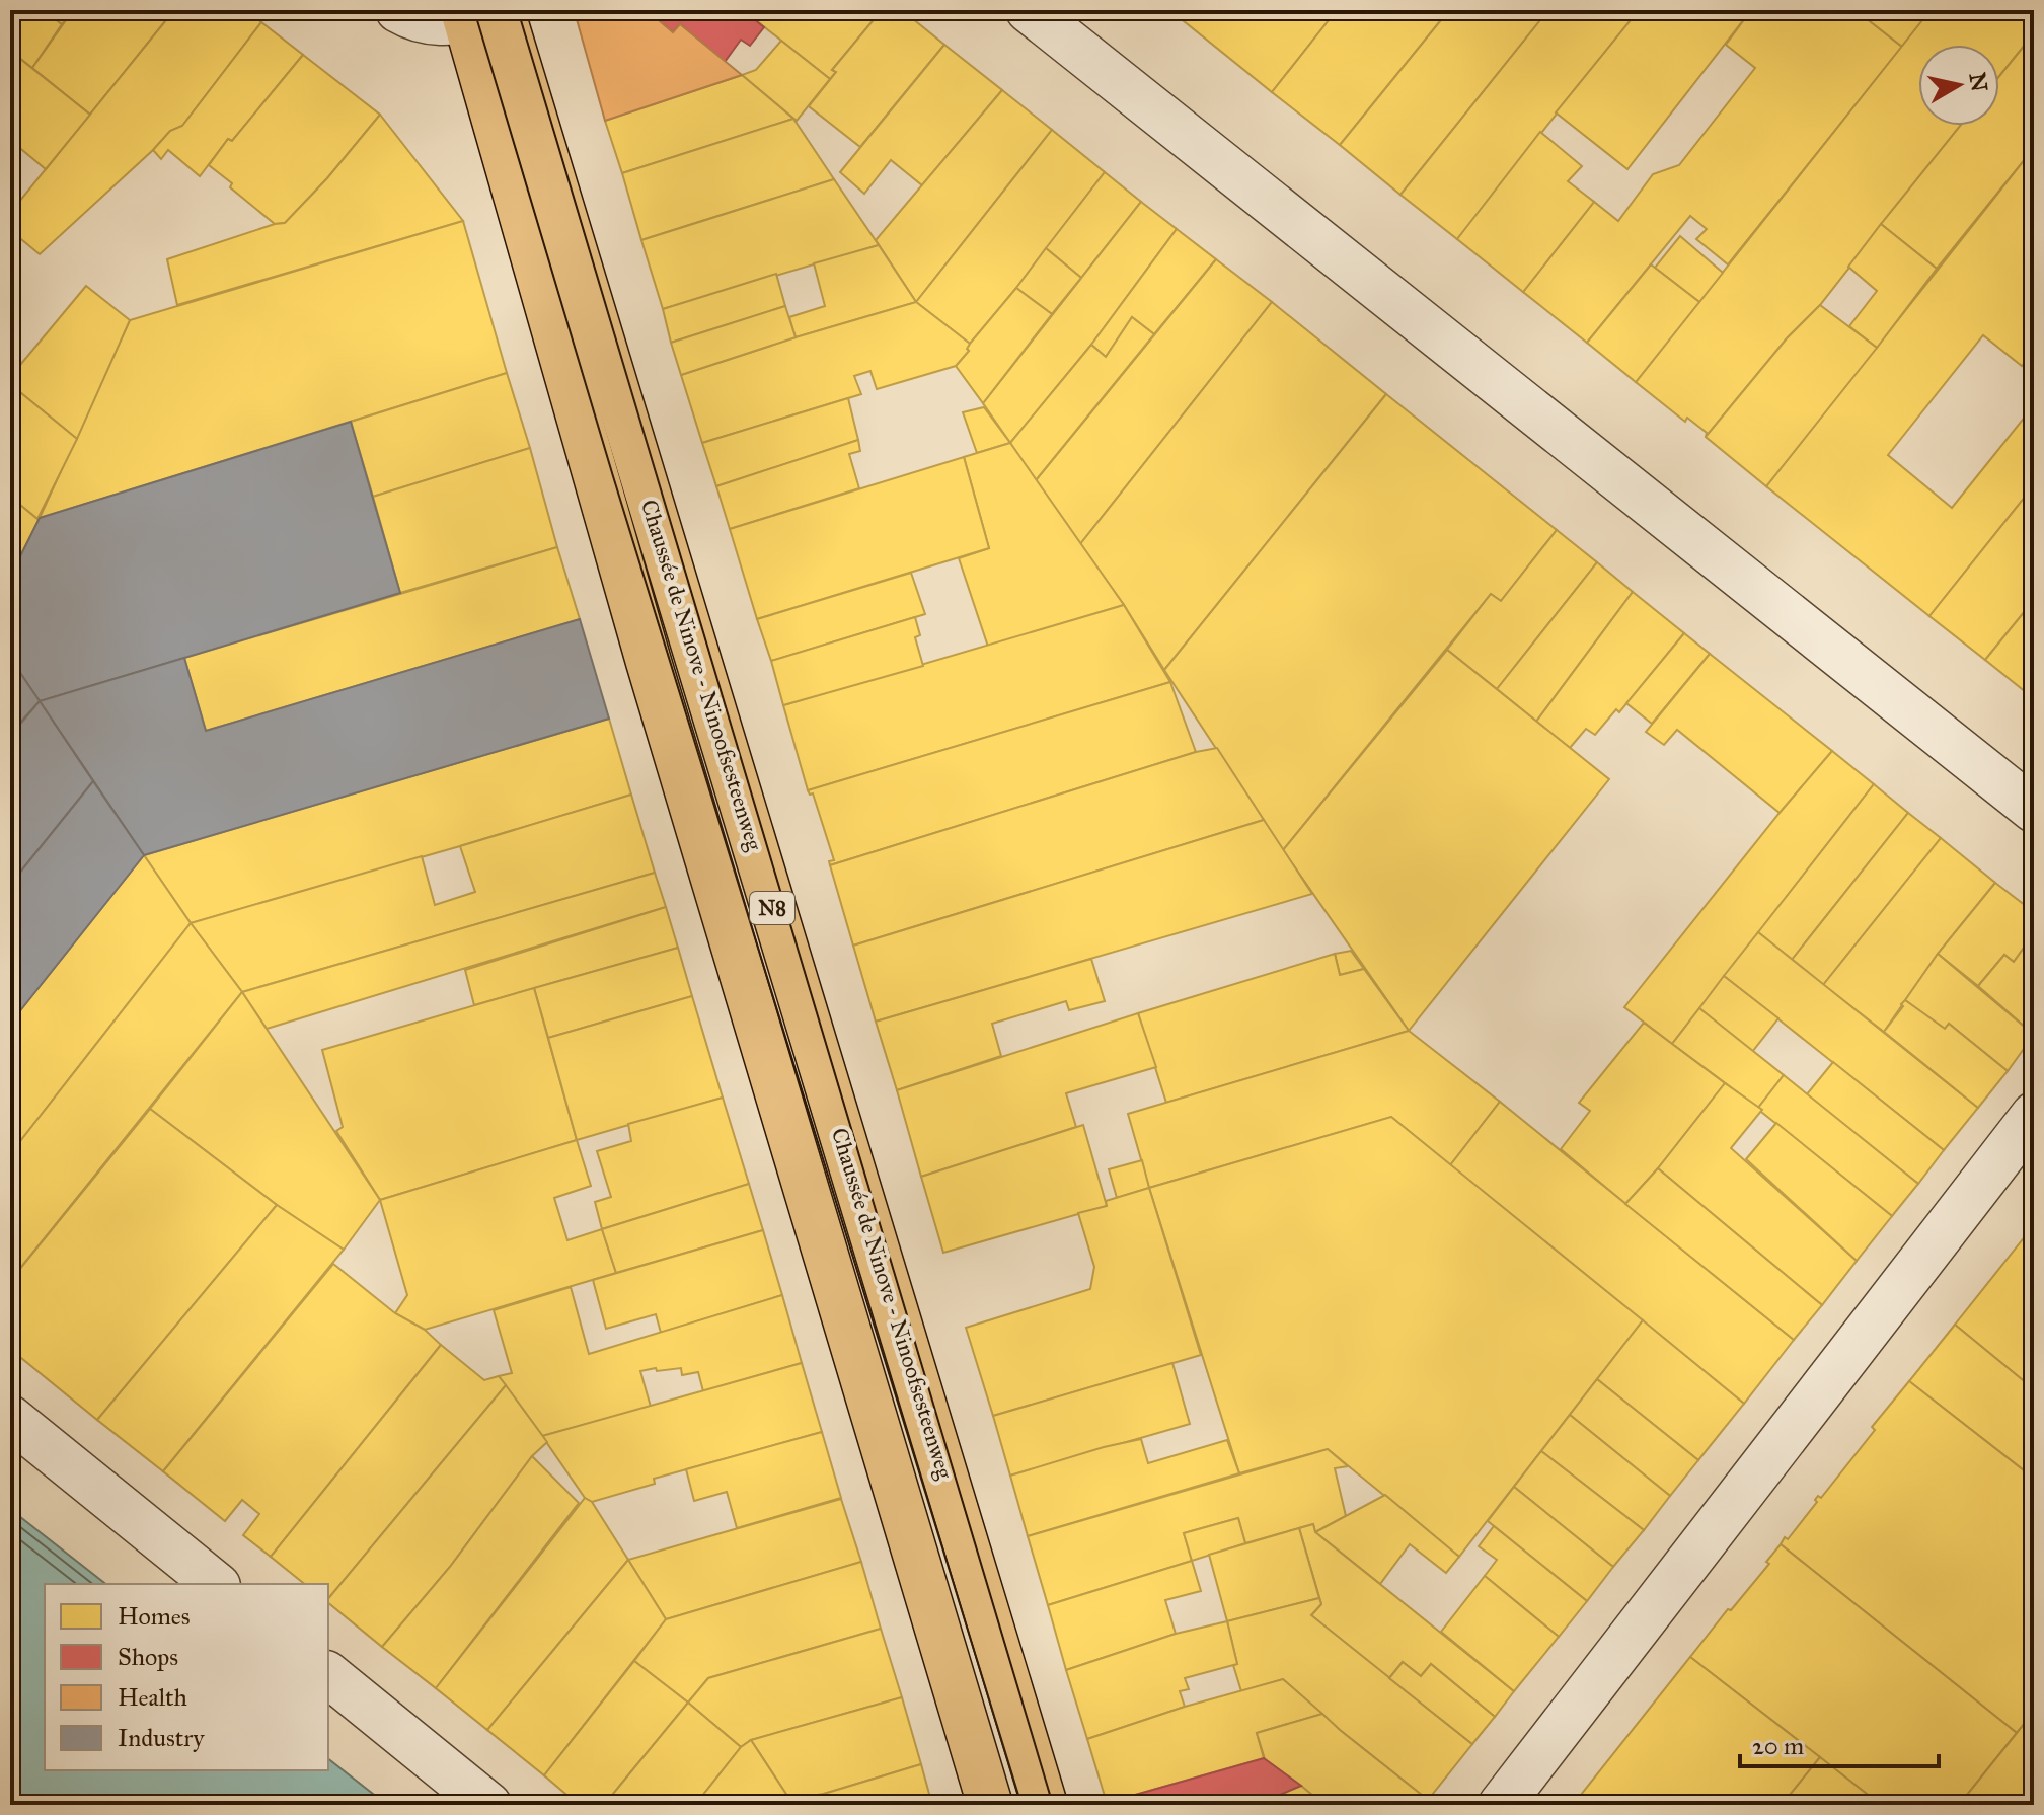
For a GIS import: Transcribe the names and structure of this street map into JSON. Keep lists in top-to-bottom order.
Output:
{
  "streets": {
    "main road": ["Chaussée de Ninove - Ninoofsesteenweg", "N8"]
  },
  "legend": [
    "Homes",
    "Shops",
    "Health",
    "Industry"
  ],
  "scale_bar": "20 m",
  "north": "right"
}
